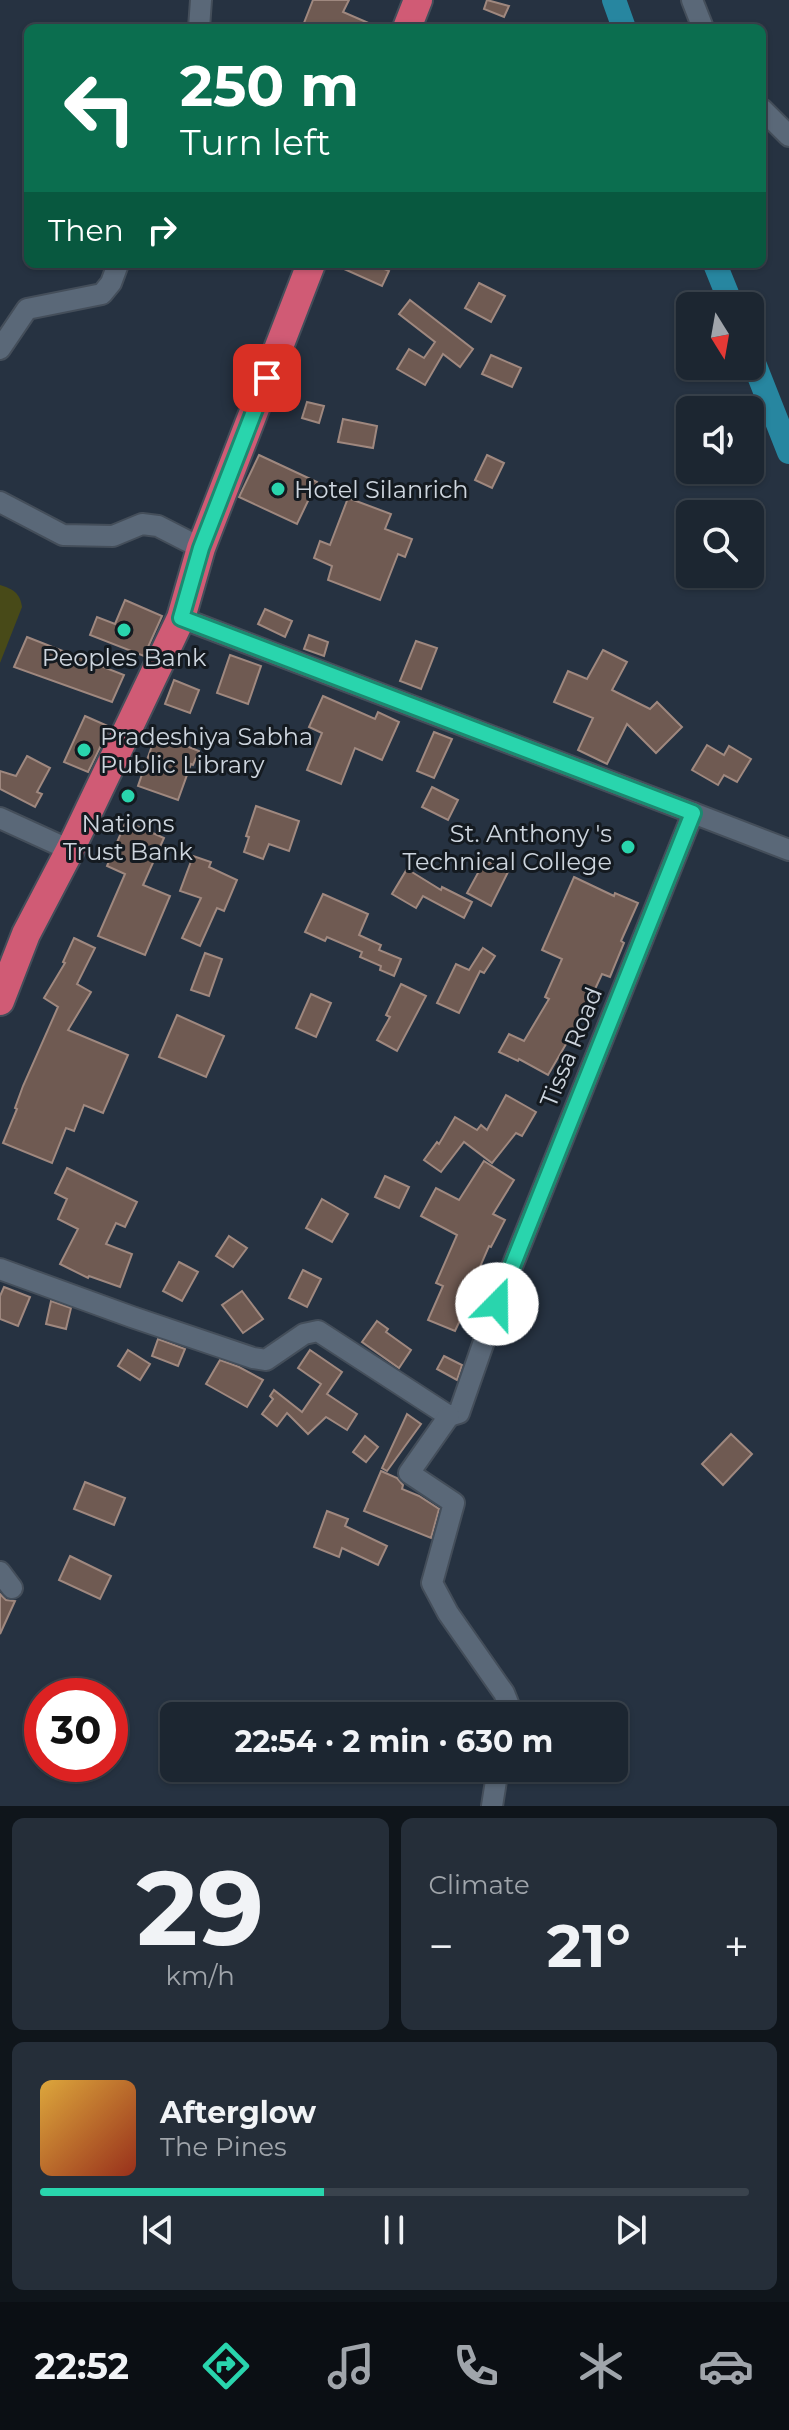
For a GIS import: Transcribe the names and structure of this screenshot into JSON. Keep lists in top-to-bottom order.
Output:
{
  "streets": {
    "street": ["Tissa Road"]
  },
  "places": [
    "Hotel Silanrich",
    "Peoples Bank",
    "Pradeshiya Sabha Public Library",
    "Nations Trust Bank",
    "St. Anthony 's Technical College"
  ],
  "north": "bottom",
  "page": {
    "turn": ["250 m", "Turn left"],
    "then": "Then",
    "limit": "30",
    "trip": "22:54 · 2 min · 630 m",
    "tile": [
      ["29", "km/h"],
      "Climate"
    ],
    "heat": ["−", "21°", "+"],
    "song": ["Afterglow", "The Pines"],
    "tabs": "22:52"
  }
}
